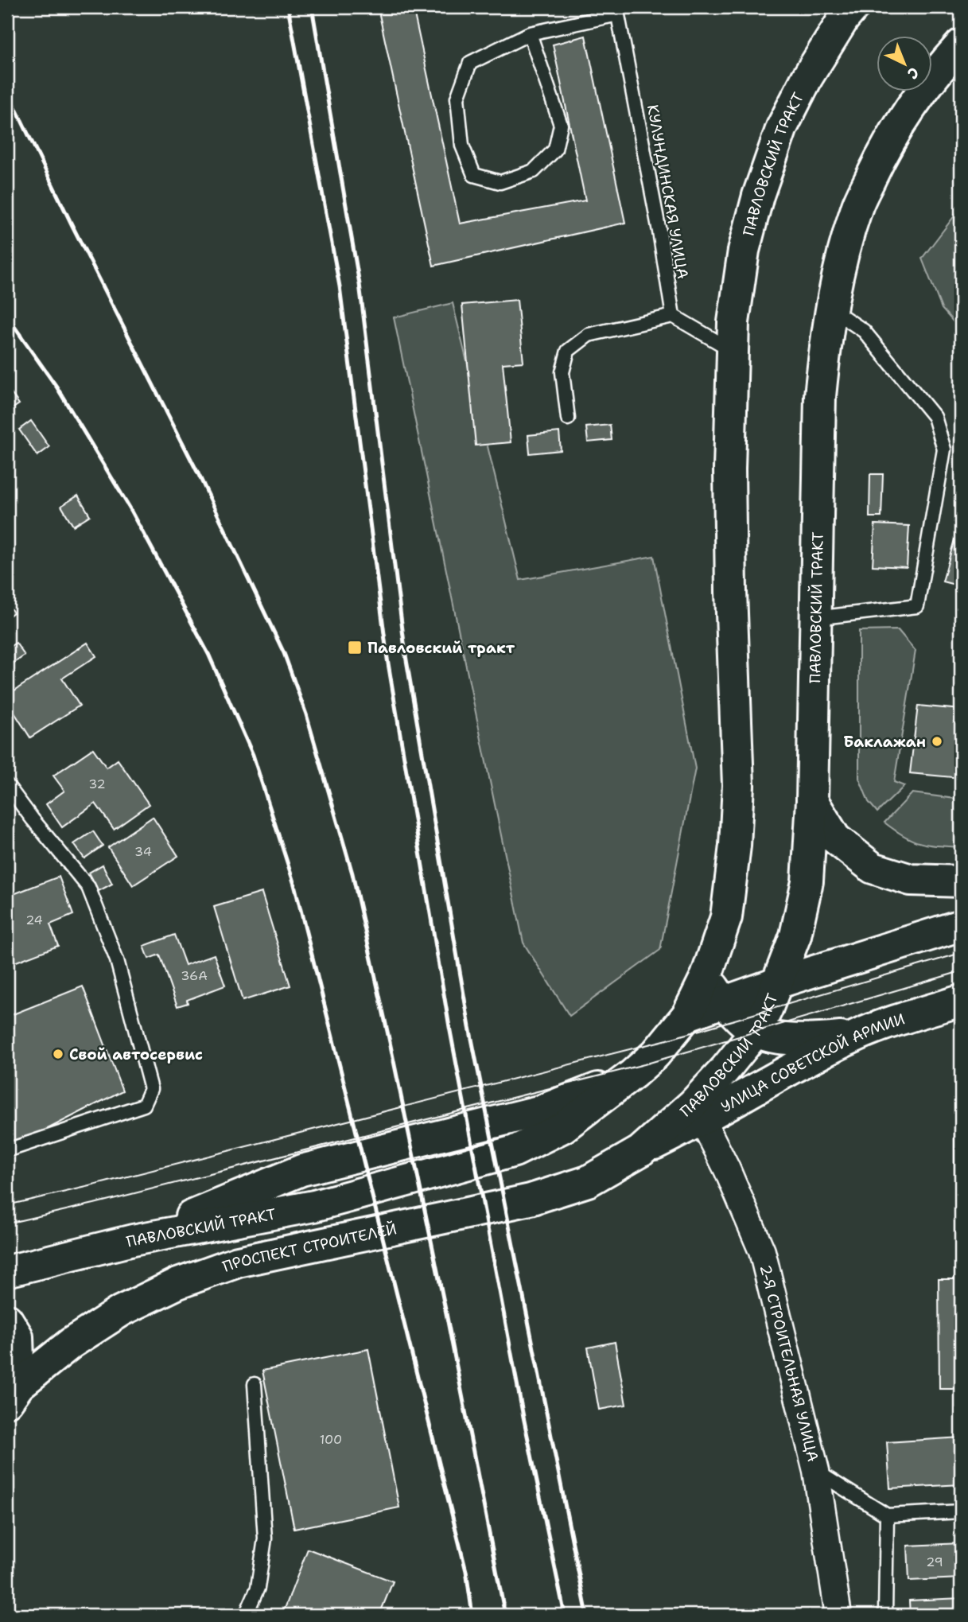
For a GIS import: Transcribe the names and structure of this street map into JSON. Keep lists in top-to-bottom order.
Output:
{
  "streets": {
    "main road": ["ПАВЛОВСКИЙ ТРАКТ", "УЛИЦА СОВЕТСКОЙ АРМИИ", "ПРОСПЕКТ СТРОИТЕЛЕЙ"],
    "street": ["2-Я СТРОИТЕЛЬНАЯ УЛИЦА"],
    "lane": ["КУЛУНДИНСКАЯ УЛИЦА"]
  },
  "crossings": [
    ["ПАВЛОВСКИЙ ТРАКТ", "УЛИЦА СОВЕТСКОЙ АРМИИ"],
    ["ПАВЛОВСКИЙ ТРАКТ", "ПРОСПЕКТ СТРОИТЕЛЕЙ"],
    ["УЛИЦА СОВЕТСКОЙ АРМИИ", "ПРОСПЕКТ СТРОИТЕЛЕЙ"],
    ["УЛИЦА СОВЕТСКОЙ АРМИИ", "2-Я СТРОИТЕЛЬНАЯ УЛИЦА"]
  ],
  "places": {
    "transit": ["Павловский тракт"],
    "other": ["Баклажан", "Свой автосервис"]
  },
  "house_numbers": [
    "32",
    "34",
    "24",
    "36А",
    "100",
    "29"
  ],
  "north": "bottom right"
}
